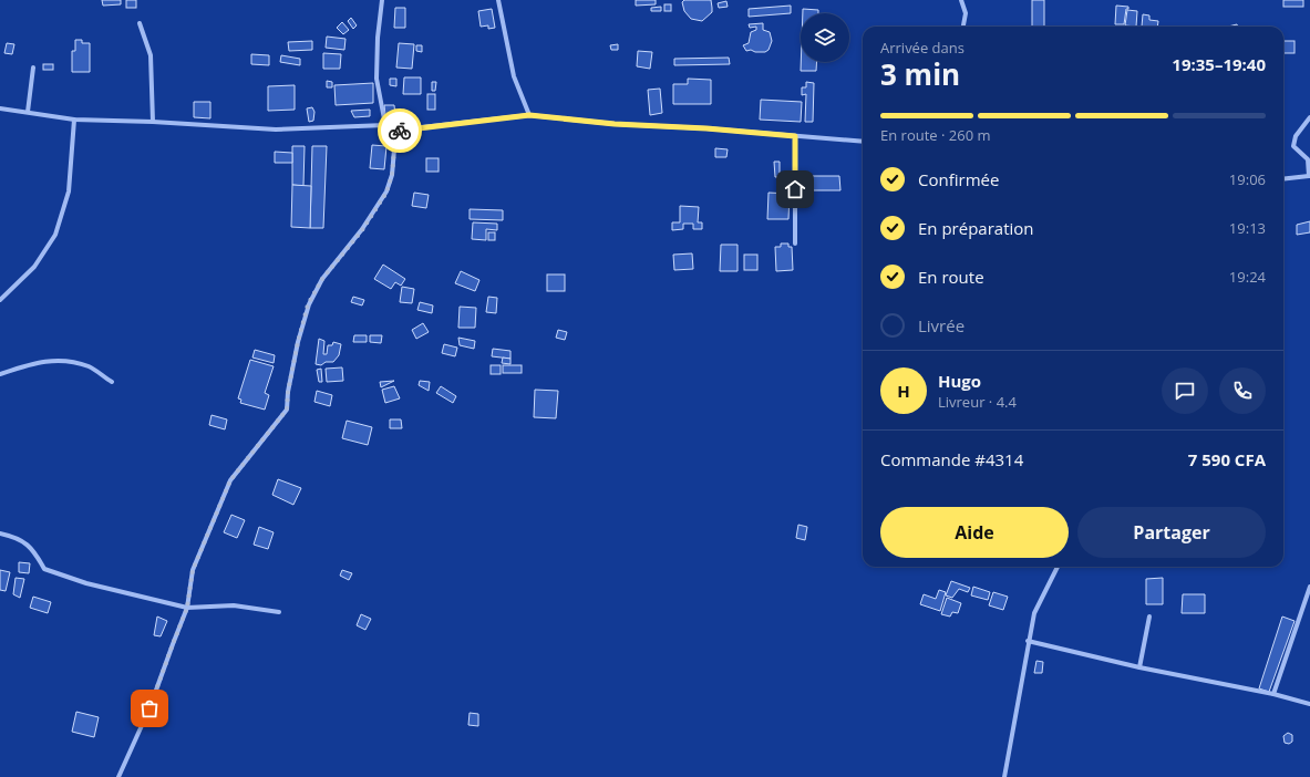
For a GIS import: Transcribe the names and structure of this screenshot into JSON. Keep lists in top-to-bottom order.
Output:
{
  "page": {
    "heading": ["3 min", "Arrivée dans", "19:35–19:40"],
    "panel": [
      "Hugo",
      "Livreur · 4.4",
      "Commande #4314",
      "7 590 CFA"
    ],
    "bar": "En route · 260 m",
    "list": [
      ["Confirmée", "19:06"],
      ["En préparation", "19:13"],
      ["En route", "19:24"],
      "Livrée"
    ],
    "round": "H",
    "buttons": ["Aide", "Partager"]
  }
}
